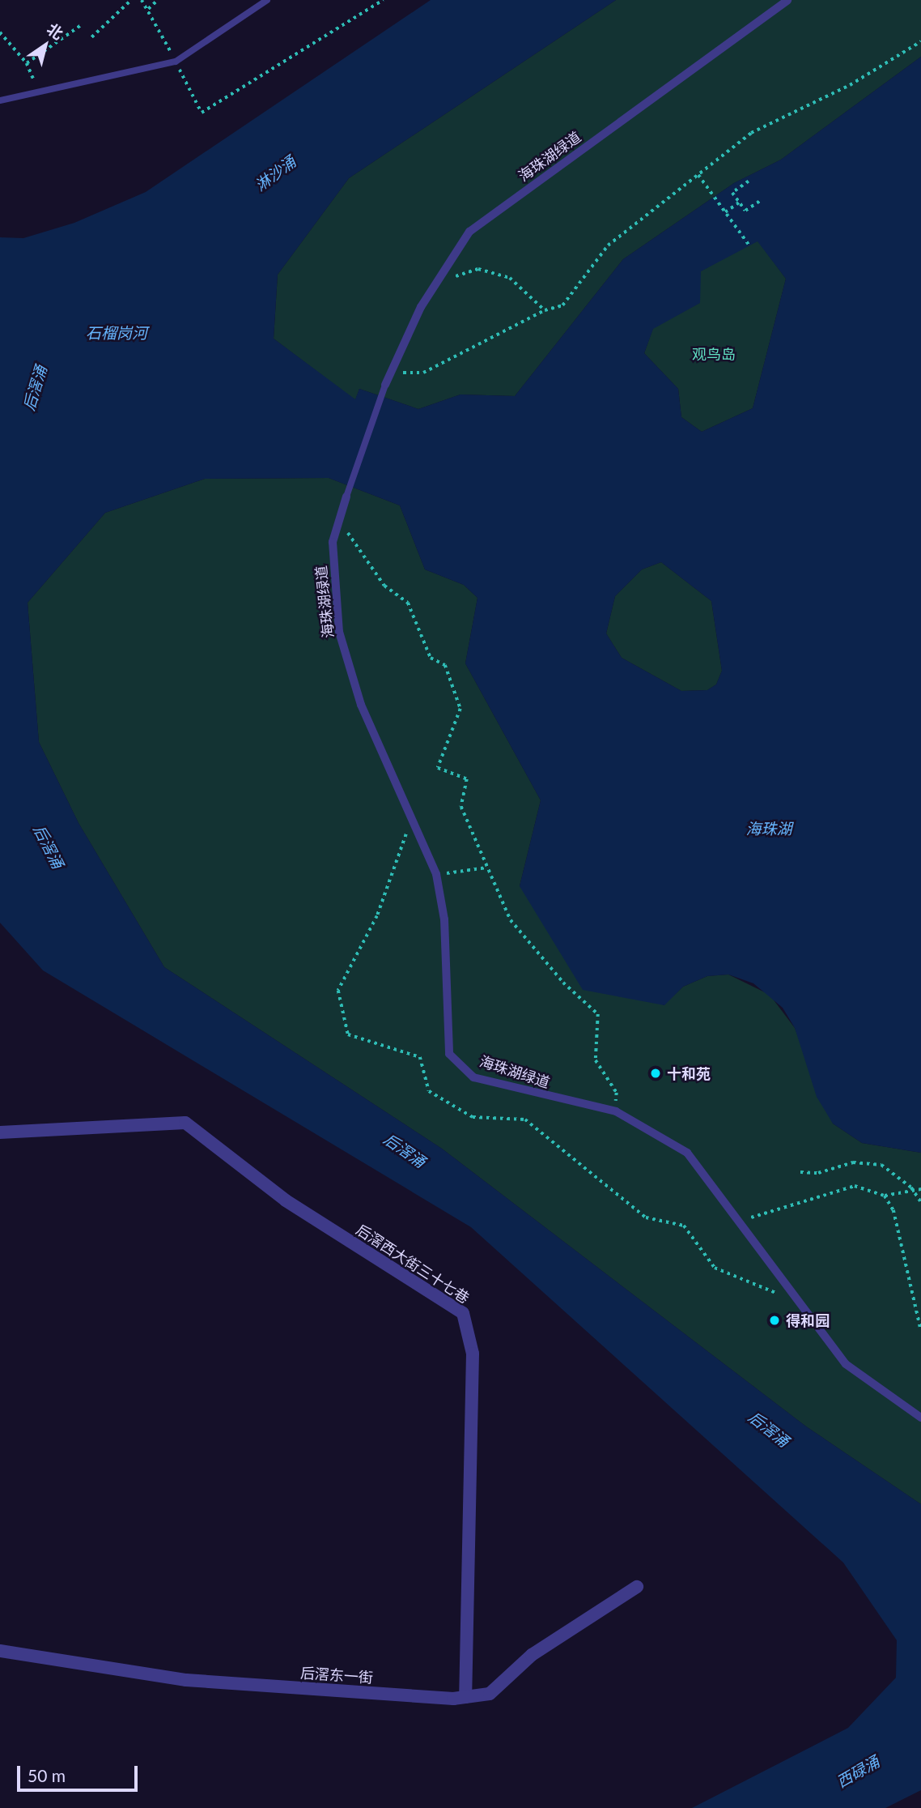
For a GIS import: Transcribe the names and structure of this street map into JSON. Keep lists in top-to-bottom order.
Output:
{
  "streets": {
    "street": ["海珠湖绿道", "后滘西大街三十七巷", "后滘东一街"]
  },
  "crossings": [
    ["后滘西大街三十七巷", "后滘东一街"]
  ],
  "water": [
    "淋沙涌",
    "石榴岗河",
    "后滘涌",
    "海珠湖",
    "西碌涌"
  ],
  "parks": ["观鸟岛"],
  "places": ["十和苑", "得和园"],
  "scale_bar": "50 m",
  "north": "top right"
}
